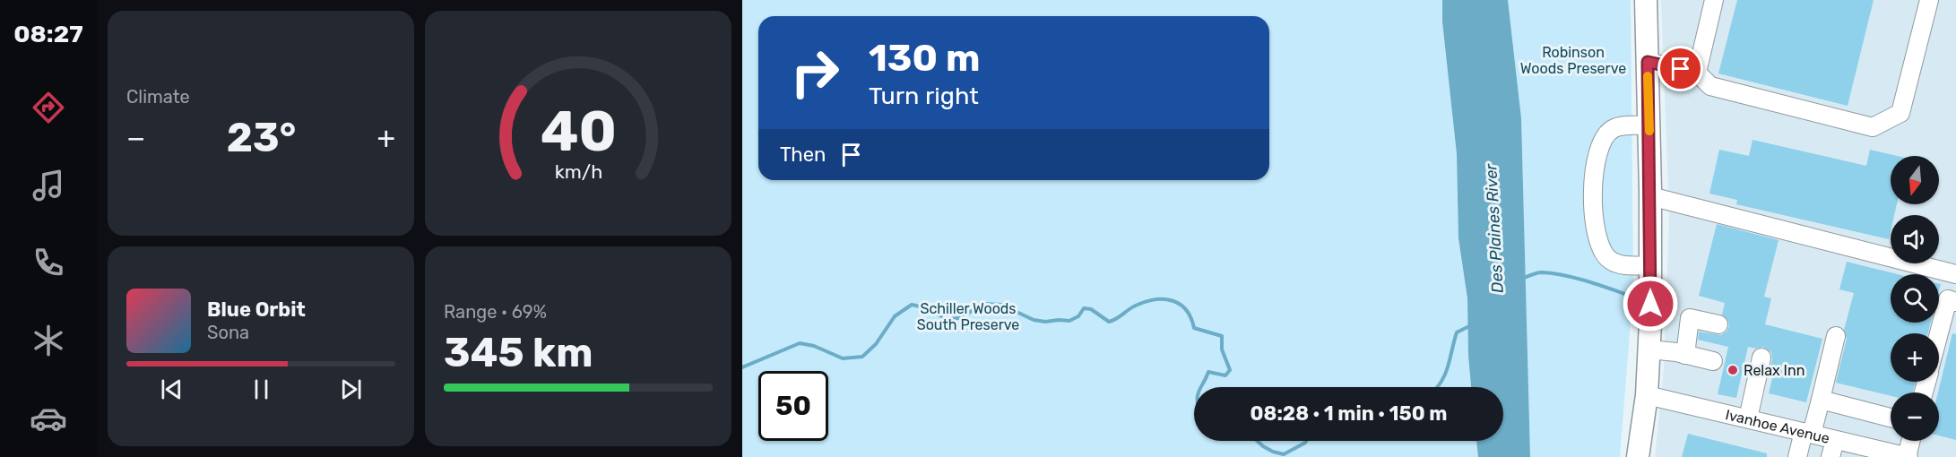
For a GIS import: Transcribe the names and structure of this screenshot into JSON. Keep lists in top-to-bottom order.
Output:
{
  "streets": {
    "street": ["Ivanhoe Avenue"]
  },
  "water": ["Des Plaines River"],
  "parks": ["Robinson Woods Preserve", "Schiller Woods South Preserve"],
  "places": ["Relax Inn"],
  "north": "bottom",
  "page": {
    "tabs": "08:27",
    "tile": [
      "Climate",
      ["Range · 69%", "345 km"]
    ],
    "turn": ["130 m", "Turn right"],
    "heat": ["−", "23°", "+"],
    "then": "Then",
    "map_buttons": ["+", "−"],
    "song": ["Blue Orbit", "Sona"],
    "limit": "50",
    "trip": "08:28 · 1 min · 150 m",
    "gauge": ["40", "km/h"]
  }
}
